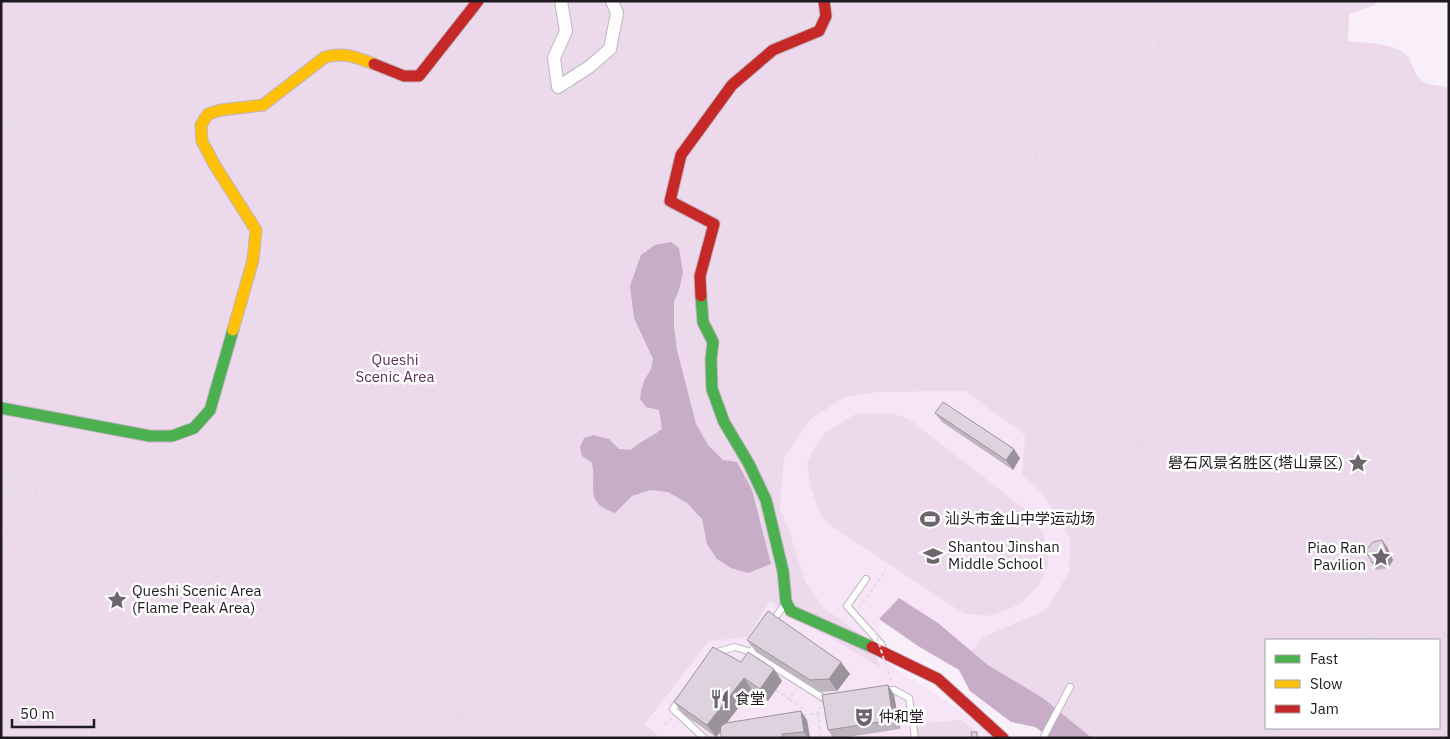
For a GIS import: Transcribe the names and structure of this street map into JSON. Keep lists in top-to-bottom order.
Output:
{
  "parks": ["Queshi Scenic Area"],
  "places": {
    "place": ["礐石风景名胜区(塔山景区)", "Piao Ran Pavilion", "Queshi Scenic Area (Flame Peak Area)"],
    "sports": ["汕头市金山中学运动场"],
    "school or university": ["Shantou Jinshan Middle School"],
    "restaurant": ["食堂"],
    "theatre": ["仲和堂"]
  },
  "legend": ["Fast", "Slow", "Jam"],
  "scale_bar": "50 m"
}
